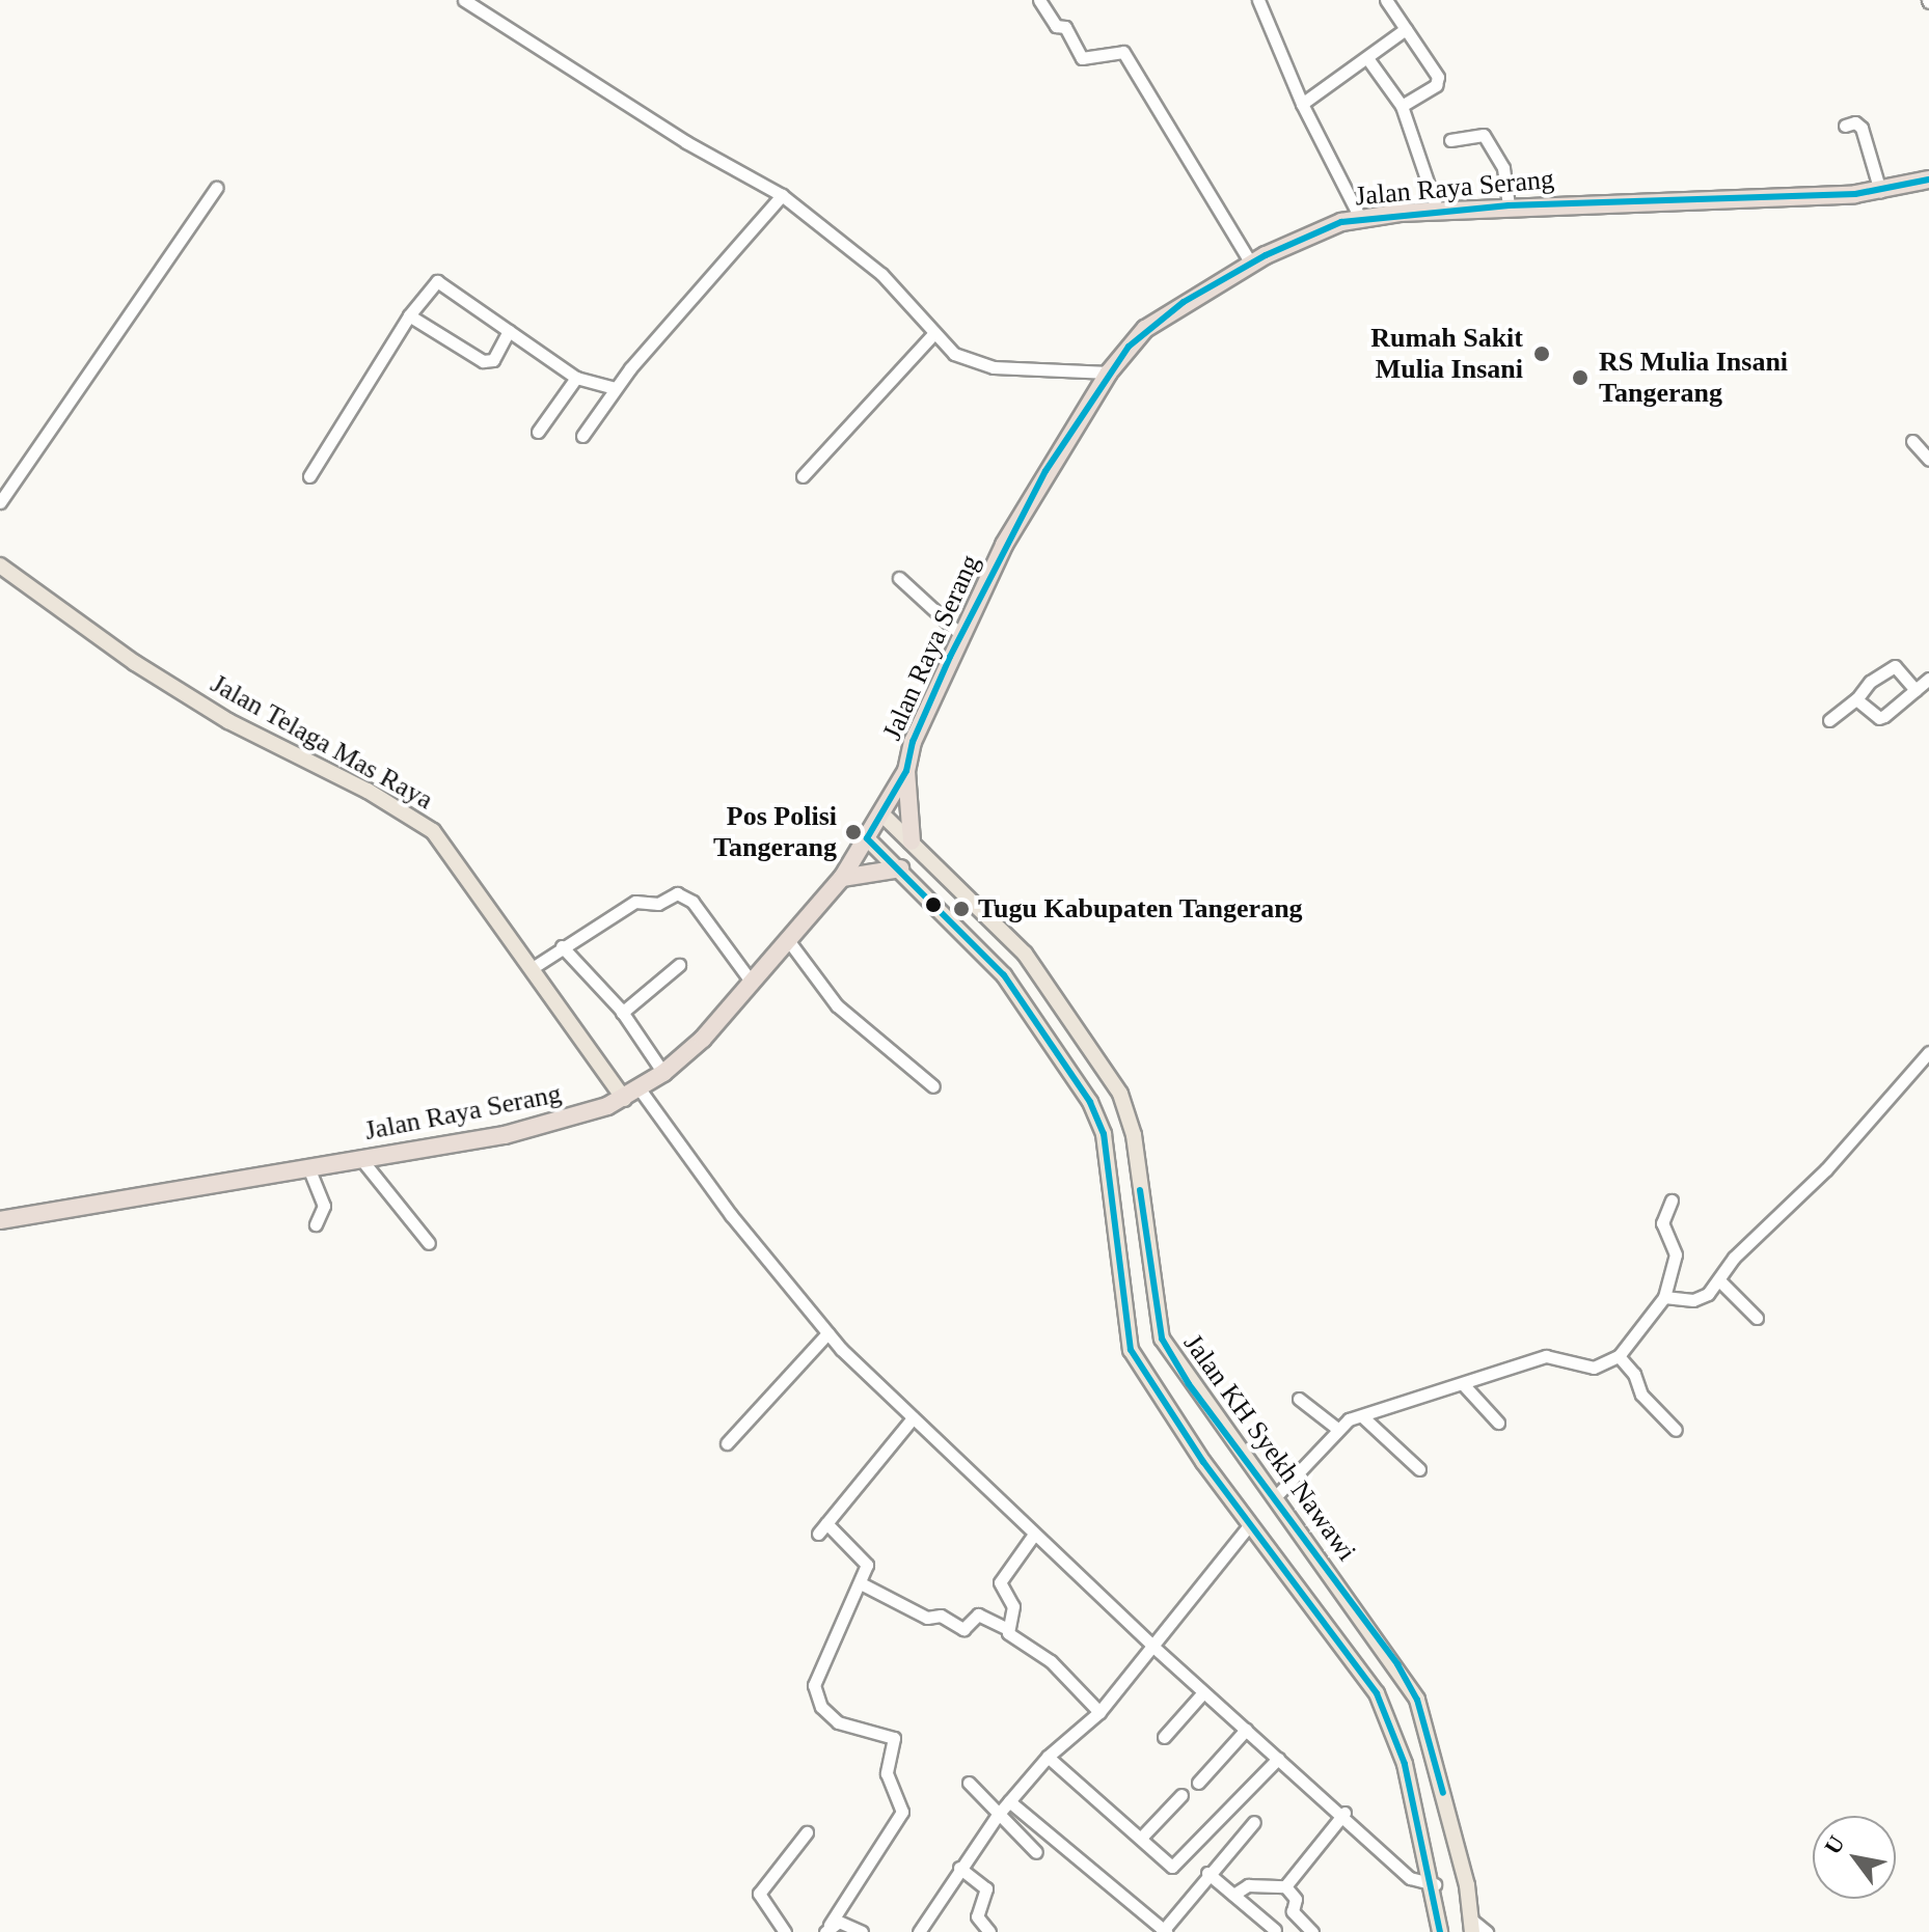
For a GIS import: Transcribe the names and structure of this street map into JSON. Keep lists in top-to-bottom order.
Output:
{
  "streets": {
    "highway": ["Jalan Raya Serang"],
    "main road": ["Jalan Telaga Mas Raya", "Jalan KH Syekh Nawawi"]
  },
  "crossings": [
    ["Jalan Raya Serang", "Jalan Telaga Mas Raya"],
    ["Jalan Raya Serang", "Jalan KH Syekh Nawawi"]
  ],
  "places": [
    "Rumah Sakit Mulia Insani",
    "RS Mulia Insani Tangerang",
    "Pos Polisi Tangerang",
    "Tugu Kabupaten Tangerang"
  ],
  "north": "top left"
}
